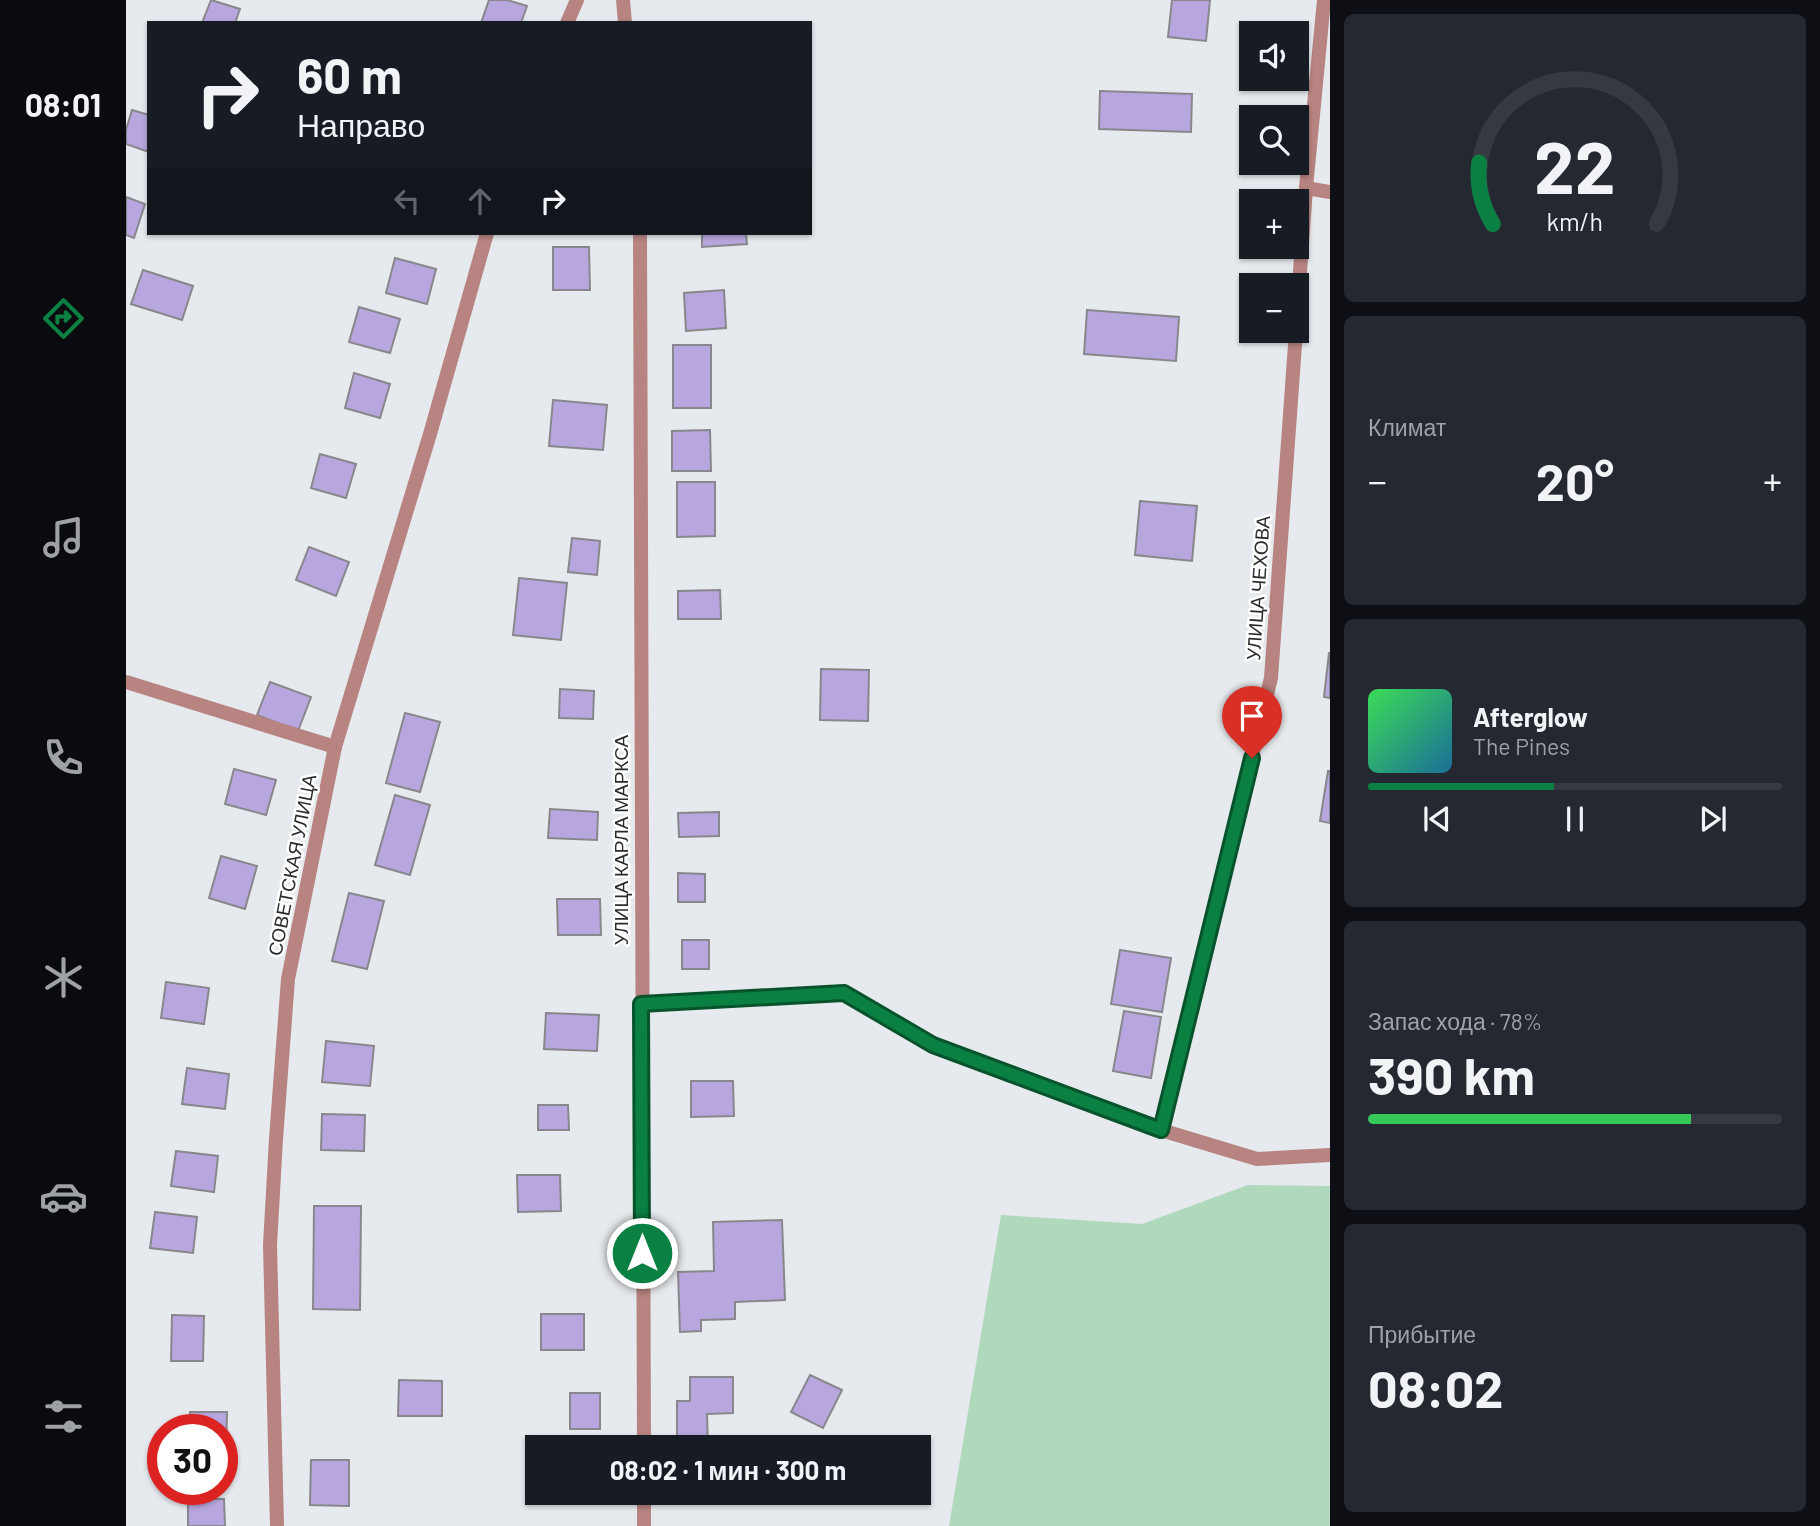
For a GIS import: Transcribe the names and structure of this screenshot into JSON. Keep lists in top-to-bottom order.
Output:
{
  "streets": {
    "street": ["УЛИЦА ЧЕХОВА", "УЛИЦА КАРЛА МАРКСА", "СОВЕТСКАЯ УЛИЦА"]
  },
  "page": {
    "tabs": "08:01",
    "map_buttons": ["+", "−"],
    "turn": ["60 m", "Направо"],
    "tile": [
      "Климат",
      ["Запас хода · 78%", "390 km"],
      ["Прибытие", "08:02"]
    ],
    "heat": ["−", "20°", "+"],
    "song": ["Afterglow", "The Pines"],
    "limit": "30",
    "trip": "08:02 · 1 мин · 300 m",
    "gauge": ["22", "km/h"]
  }
}
